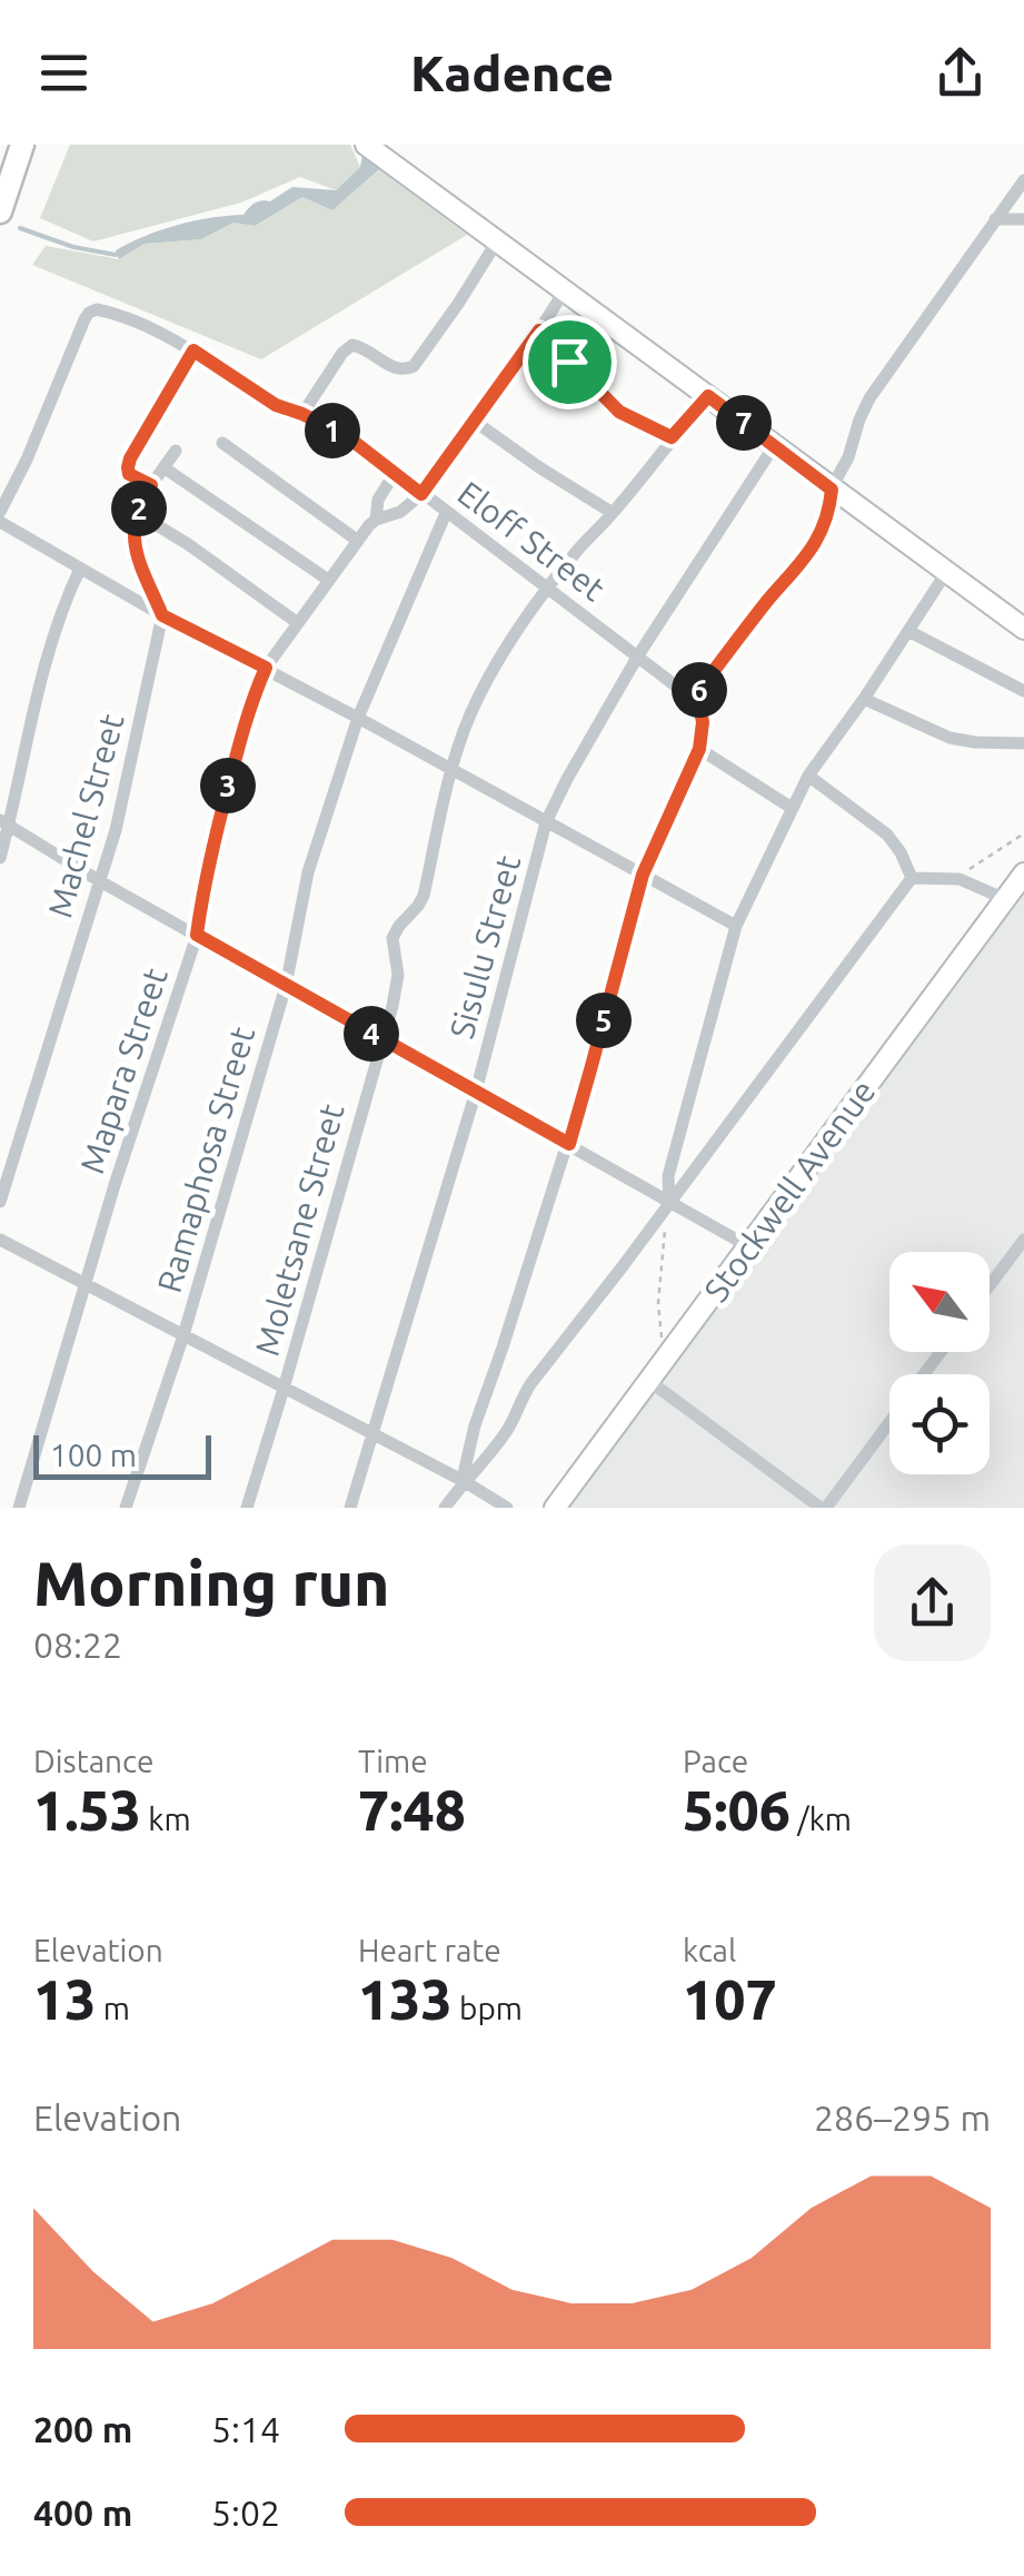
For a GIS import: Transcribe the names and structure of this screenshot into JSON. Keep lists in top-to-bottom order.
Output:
{
  "streets": {
    "street": [
      "Eloff Street",
      "Machel Street",
      "Sisulu Street",
      "Mapara Street",
      "Ramaphosa Street",
      "Stockwell Avenue",
      "Moletsane Street"
    ]
  },
  "crossings": [
    ["Eloff Street", "Sisulu Street"],
    ["Eloff Street", "Mapara Street"],
    ["Eloff Street", "Ramaphosa Street"],
    ["Eloff Street", "Moletsane Street"]
  ],
  "scale_bar": "100 m",
  "north": "top left",
  "page": {
    "header": "Kadence",
    "pins": [
      "7",
      "1",
      "2",
      "6",
      "3",
      "5",
      "4"
    ],
    "scale": "100 m",
    "heading": ["Morning run", "08:22"],
    "stats": [
      ["Distance", "1.53 km"],
      ["Time", "7:48"],
      ["Pace", "5:06 /km"],
      ["Elevation", "13 m"],
      ["Heart rate", "133 bpm"],
      ["kcal", "107"]
    ],
    "chart": ["Elevation", "286–295 m"],
    "list": [
      {
        "name": "200 m",
        "note": "5:14"
      },
      {
        "name": "400 m",
        "note": "5:02"
      }
    ]
  }
}
